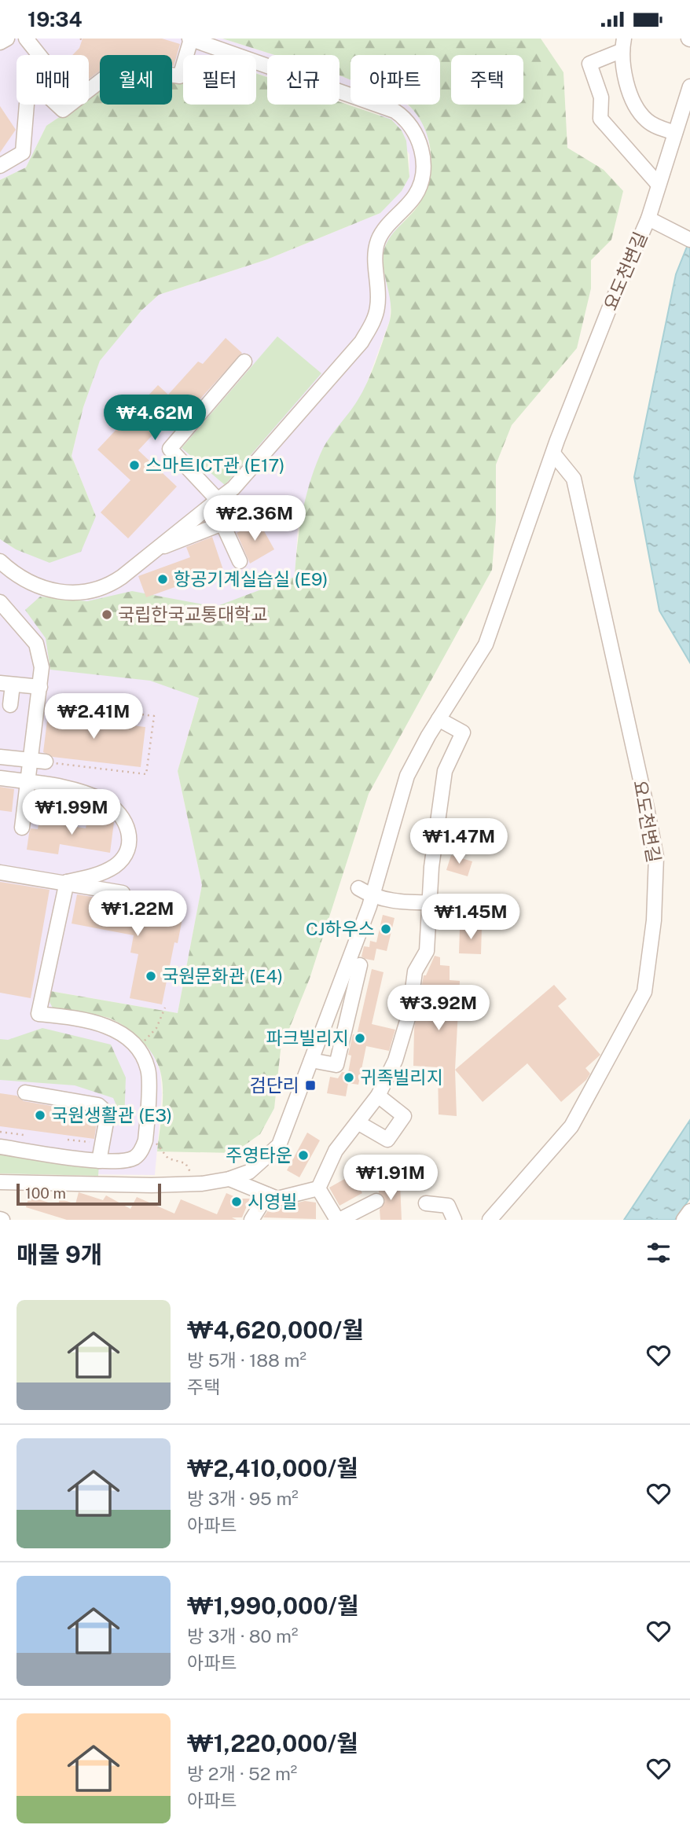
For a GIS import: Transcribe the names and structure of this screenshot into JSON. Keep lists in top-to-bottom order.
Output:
{
  "streets": {
    "street": ["요도천변길"]
  },
  "places": {
    "other": [
      "스마트ICT관 (E17)",
      "항공기계실습실 (E9)",
      "국립한국교통대학교",
      "CJ하우스",
      "국원문화관 (E4)",
      "파크빌리지",
      "귀족빌리지",
      "국원생활관 (E3)",
      "주영타운",
      "시영빌"
    ],
    "transit": ["검단리"]
  },
  "scale_bar": "100 m",
  "page": {
    "status": "19:34",
    "chip": [
      "매매",
      "월세",
      "필터",
      "신규",
      "아파트",
      "주택"
    ],
    "price": [
      "₩4.62M",
      "₩2.36M",
      "₩2.41M",
      "₩1.99M",
      "₩1.47M",
      "₩1.22M",
      "₩1.45M",
      "₩3.92M",
      "₩1.91M"
    ],
    "scale": "100 m",
    "heading": "매물 9개",
    "list": [
      {
        "name": "₩4,620,000/월",
        "note": "방 5개 · 188 m² · 주택"
      },
      {
        "name": "₩2,410,000/월",
        "note": "방 3개 · 95 m² · 아파트"
      },
      {
        "name": "₩1,990,000/월",
        "note": "방 3개 · 80 m² · 아파트"
      },
      {
        "name": "₩1,220,000/월",
        "note": "방 2개 · 52 m² · 아파트"
      }
    ]
  }
}
